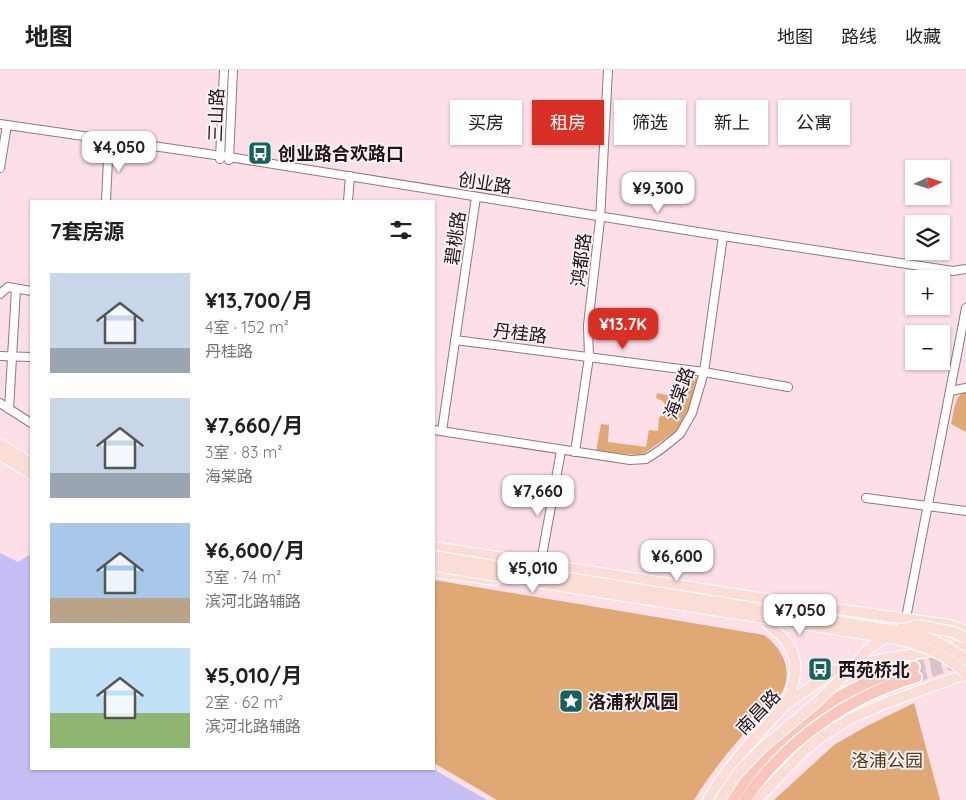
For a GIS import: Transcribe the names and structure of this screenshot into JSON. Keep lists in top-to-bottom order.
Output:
{
  "streets": {
    "main road": ["南昌路"],
    "street": [
      "三山路",
      "创业路",
      "碧桃路",
      "鸿都路",
      "丹桂路",
      "海棠路"
    ]
  },
  "crossings": [
    ["三山路", "创业路"],
    ["创业路", "碧桃路"],
    ["创业路", "鸿都路"],
    ["创业路", "海棠路"],
    ["碧桃路", "丹桂路"],
    ["碧桃路", "海棠路"],
    ["鸿都路", "丹桂路"],
    ["鸿都路", "海棠路"],
    ["丹桂路", "海棠路"]
  ],
  "parks": ["洛浦公园"],
  "places": {
    "bus stop": ["创业路合欢路口", "西苑桥北"],
    "place": ["洛浦秋风园"]
  },
  "north": "right",
  "page": {
    "header": "地图",
    "nav": ["地图", "路线", "收藏"],
    "chip": [
      "买房",
      "租房",
      "筛选",
      "新上",
      "公寓"
    ],
    "price": [
      "¥4,050",
      "¥9,300",
      "¥13.7K",
      "¥7,660",
      "¥6,600",
      "¥5,010",
      "¥7,050"
    ],
    "map_buttons": ["+", "−"],
    "heading": "7套房源",
    "list": [
      {
        "name": "¥13,700/月",
        "note": "4室 · 152 m² · 丹桂路"
      },
      {
        "name": "¥7,660/月",
        "note": "3室 · 83 m² · 海棠路"
      },
      {
        "name": "¥6,600/月",
        "note": "3室 · 74 m² · 滨河北路辅路"
      },
      {
        "name": "¥5,010/月",
        "note": "2室 · 62 m² · 滨河北路辅路"
      }
    ]
  }
}
